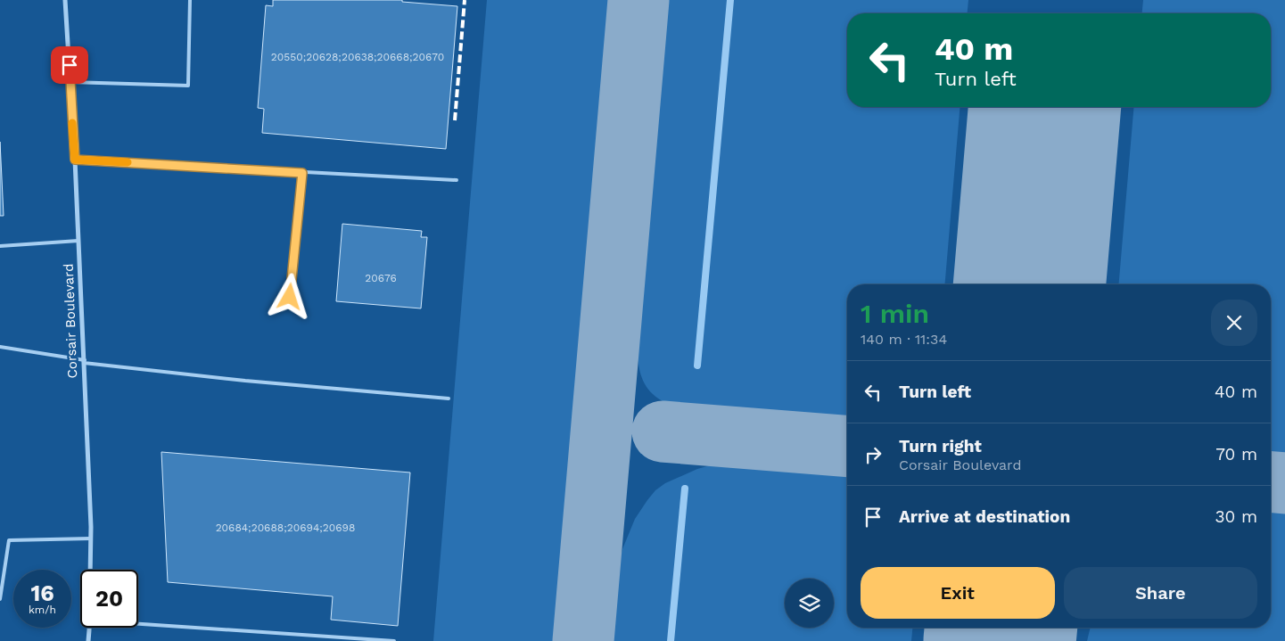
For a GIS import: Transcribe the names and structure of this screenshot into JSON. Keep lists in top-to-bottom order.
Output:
{
  "streets": {
    "street": ["Corsair Boulevard"]
  },
  "house_numbers": ["20550;20628;20638;20668;20670", "20676", "20684;20688;20694;20698"],
  "page": {
    "turn": ["40 m", "Turn left"],
    "heading": ["1 min", "140 m · 11:34"],
    "list": [
      {
        "name": "Turn left",
        "value": "40 m"
      },
      {
        "name": "Turn right",
        "note": "Corsair Boulevard",
        "value": "70 m"
      },
      {
        "name": "Arrive at destination",
        "value": "30 m"
      }
    ],
    "buttons": ["Exit", "Share"],
    "speed": "16 km/h",
    "limit": "20"
  }
}
